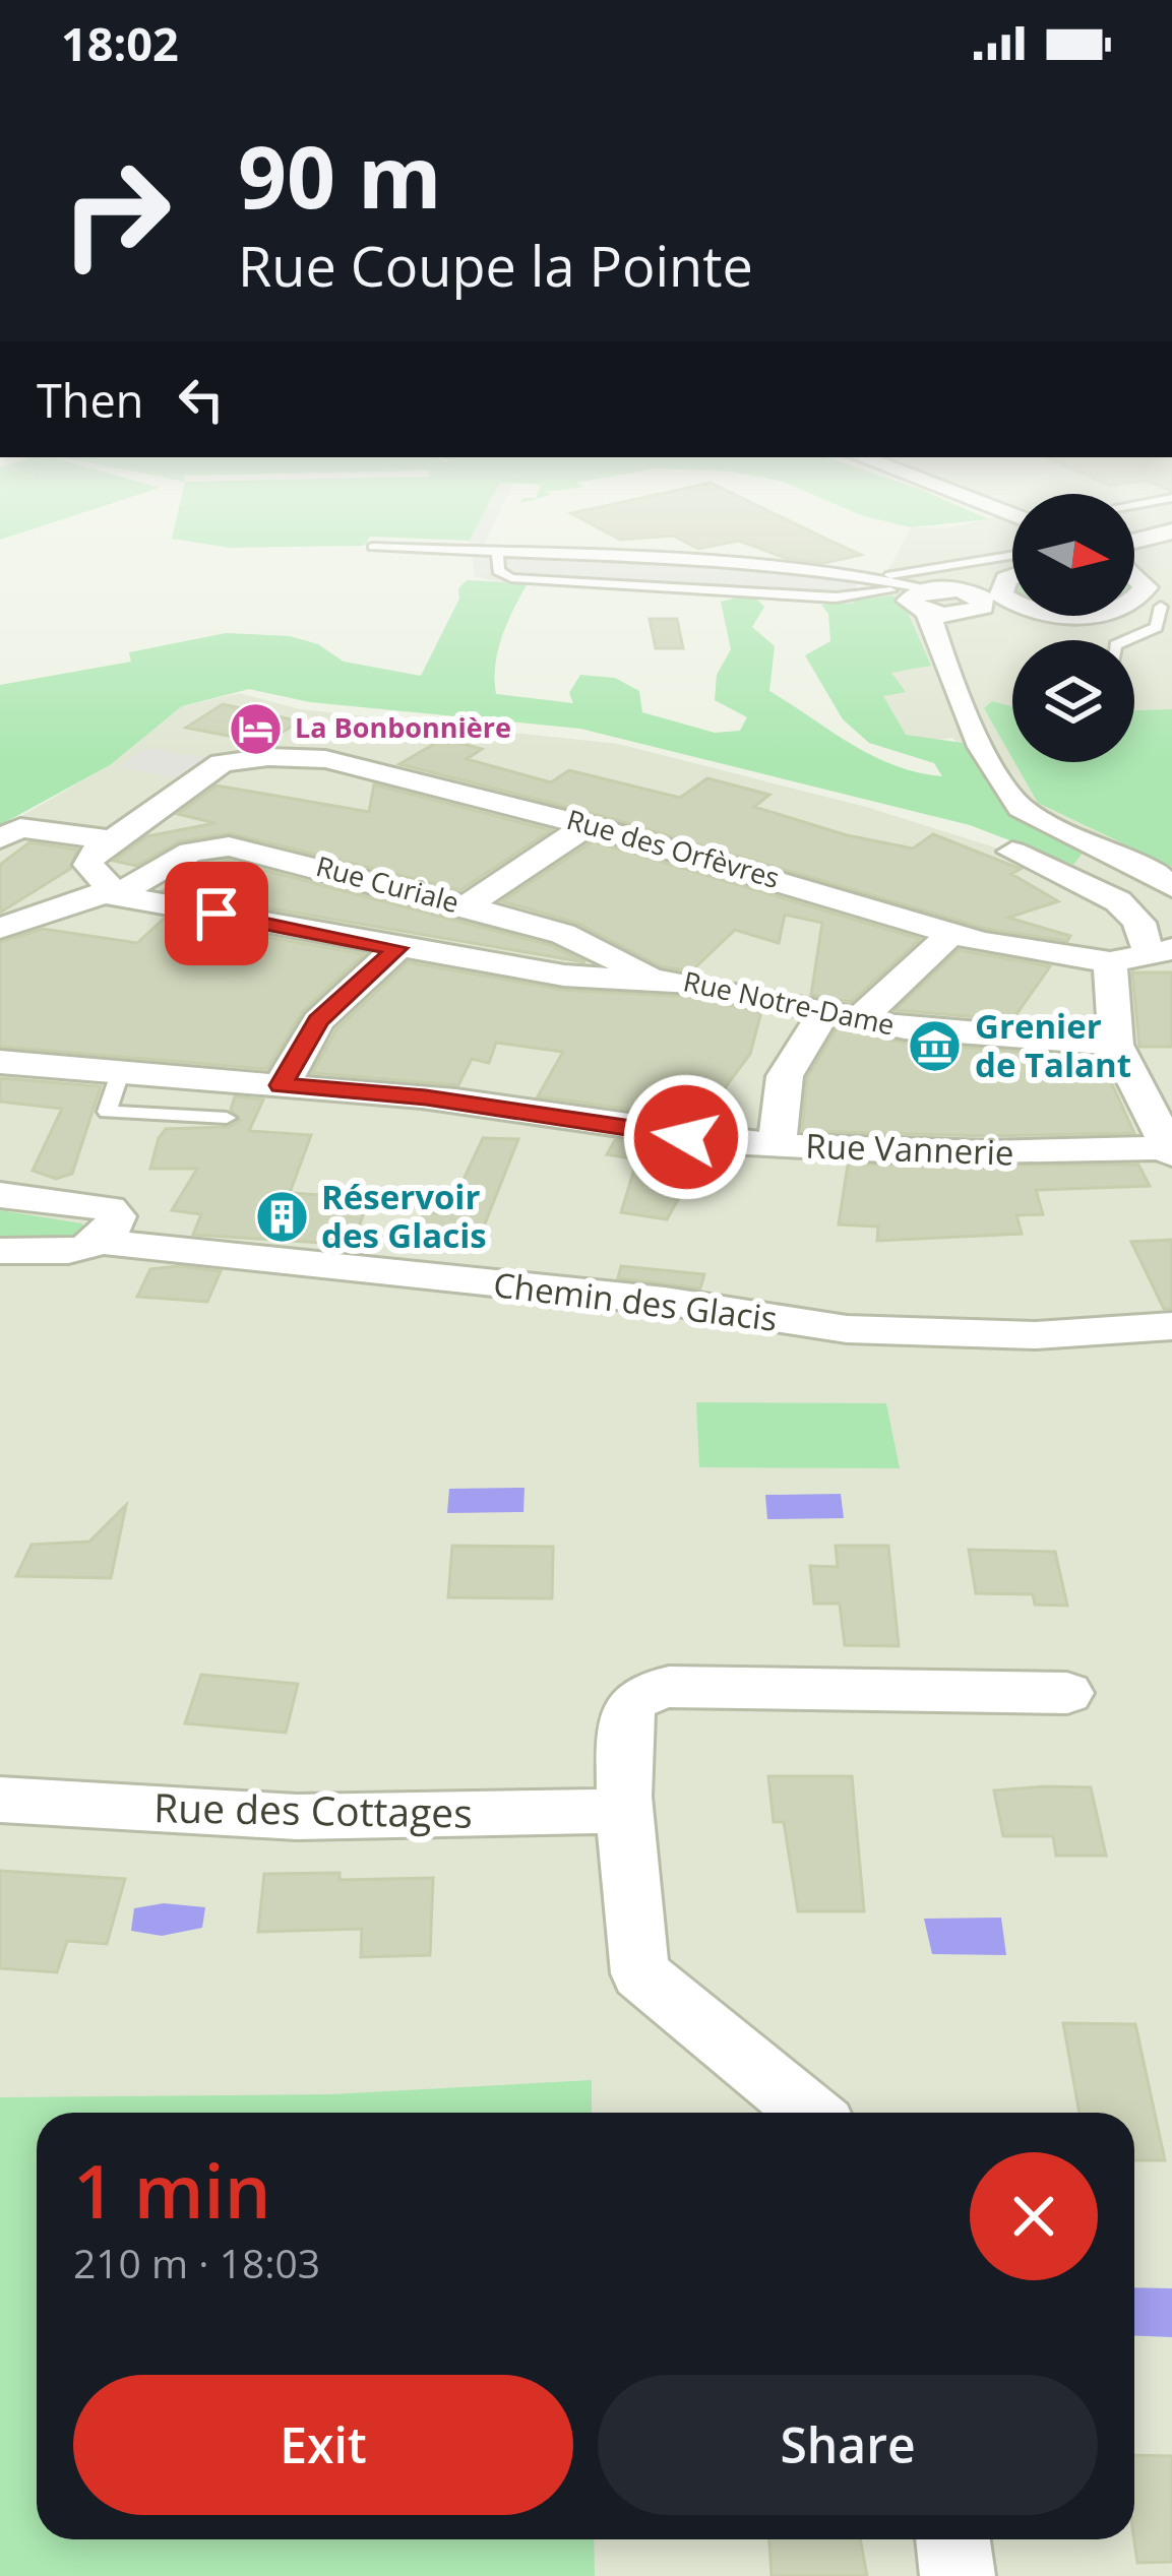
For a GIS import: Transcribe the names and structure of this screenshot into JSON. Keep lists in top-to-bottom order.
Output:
{
  "streets": {
    "street": [
      "Rue des Orfèvres",
      "Rue Curiale",
      "Rue Notre-Dame",
      "Rue Vannerie",
      "Chemin des Glacis",
      "Rue des Cottages"
    ]
  },
  "crossings": [
    ["Rue Curiale", "Rue Notre-Dame"]
  ],
  "places": {
    "hotel": ["La Bonbonnière"],
    "museum": ["Grenier de Talant"],
    "building": ["Réservoir des Glacis"]
  },
  "north": "right",
  "page": {
    "status": "18:02",
    "turn": ["90 m", "Rue Coupe la Pointe"],
    "then": "Then",
    "heading": ["1 min", "210 m · 18:03"],
    "buttons": ["Exit", "Share"]
  }
}
